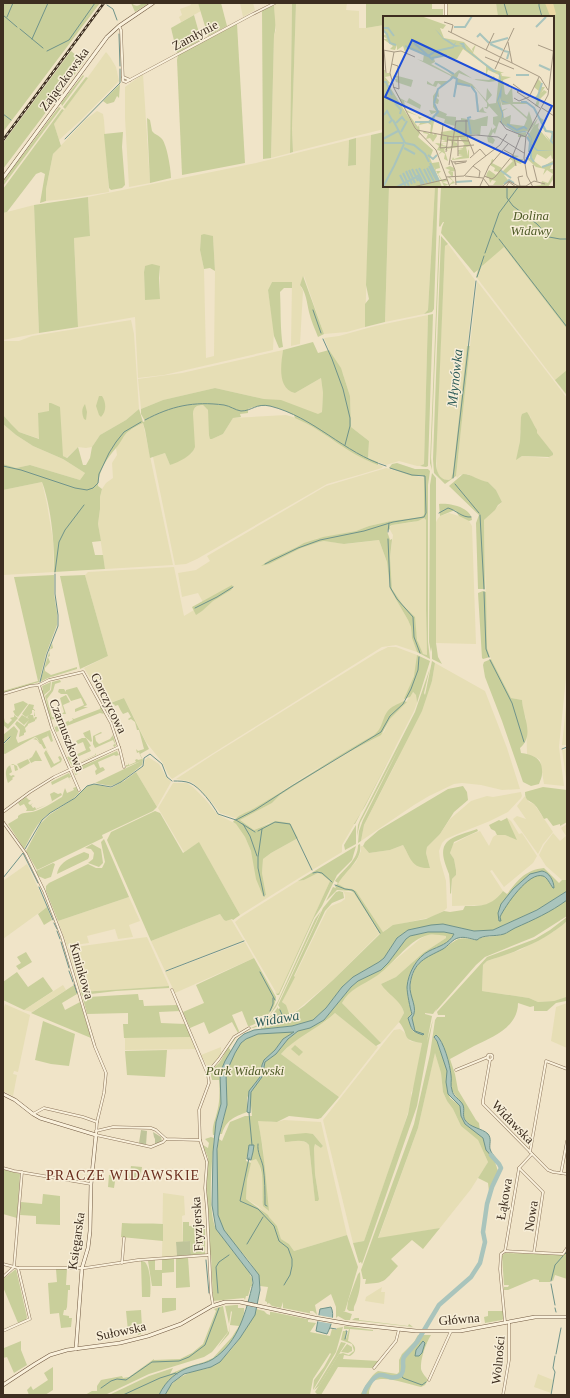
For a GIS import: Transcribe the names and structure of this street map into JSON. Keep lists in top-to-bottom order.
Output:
{
  "streets": {
    "main road": [
      "Zajączkowska",
      "Księgarska",
      "Główna",
      "Sułowska"
    ],
    "street": [
      "Zamłynie",
      "Gorczycowa",
      "Czarnuszkowa",
      "Kminkowa",
      "Widawska",
      "Łąkowa",
      "Nowa",
      "Fryzjerska",
      "Wolności"
    ]
  },
  "crossings": [
    ["Gorczycowa", "Czarnuszkowa"],
    ["Kminkowa", "Księgarska"],
    ["Widawska", "Łąkowa"],
    ["Łąkowa", "Nowa"],
    ["Łąkowa", "Główna"],
    ["Łąkowa", "Wolności"],
    ["Fryzjerska", "Sułowska"],
    ["Księgarska", "Sułowska"],
    ["Główna", "Sułowska"],
    ["Główna", "Wolności"]
  ],
  "districts": ["PRACZE WIDAWSKIE"],
  "water": ["Młynówka", "Widawa"],
  "parks": ["Dolina Widawy", "Park Widawski"]
}
